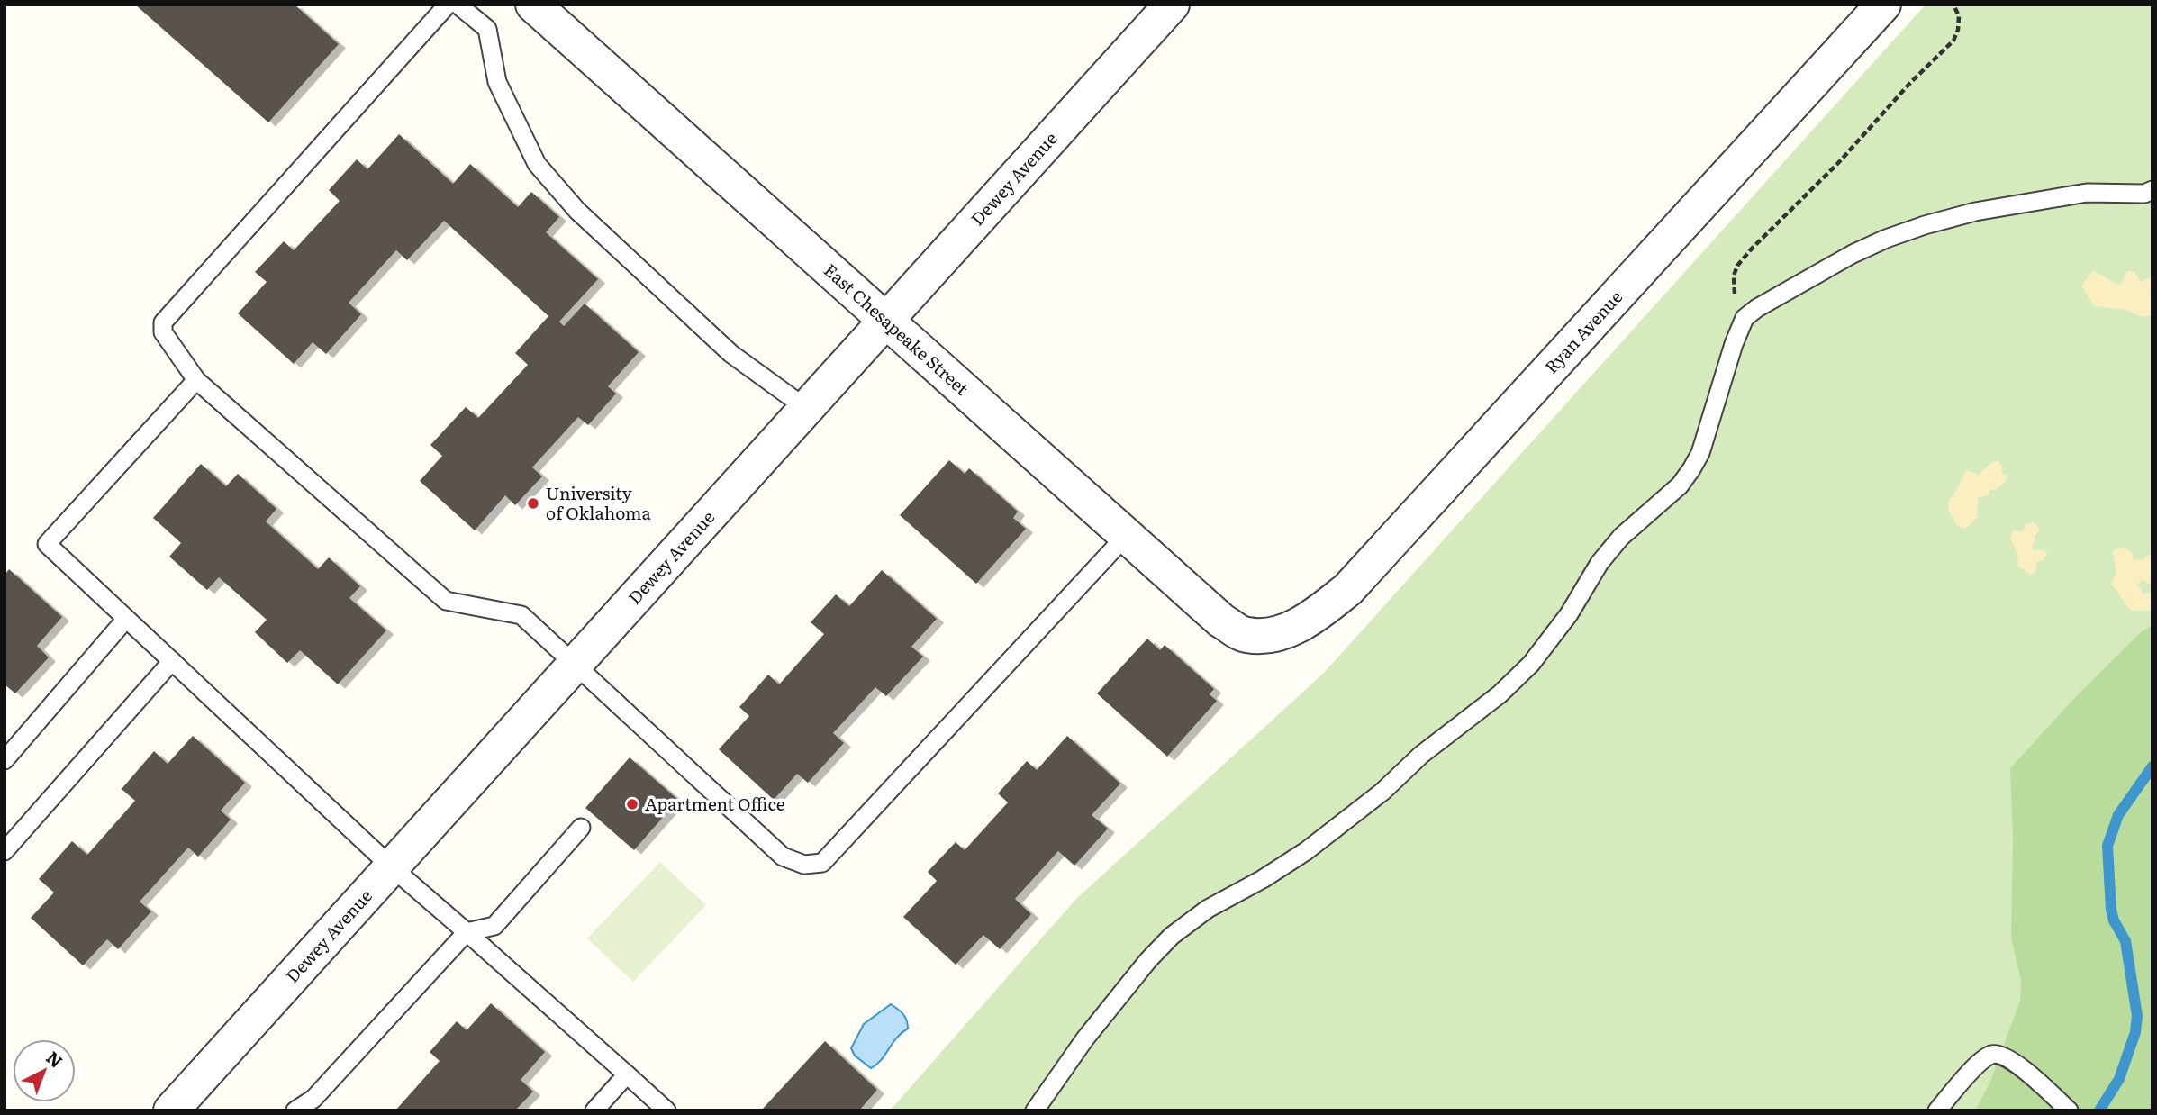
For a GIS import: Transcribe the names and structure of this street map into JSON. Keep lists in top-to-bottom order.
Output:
{
  "streets": {
    "street": ["Dewey Avenue", "East Chesapeake Street", "Ryan Avenue"]
  },
  "crossings": [
    ["Dewey Avenue", "East Chesapeake Street"],
    ["East Chesapeake Street", "Ryan Avenue"]
  ],
  "places": ["University of Oklahoma", "Apartment Office"],
  "north": "top right"
}
